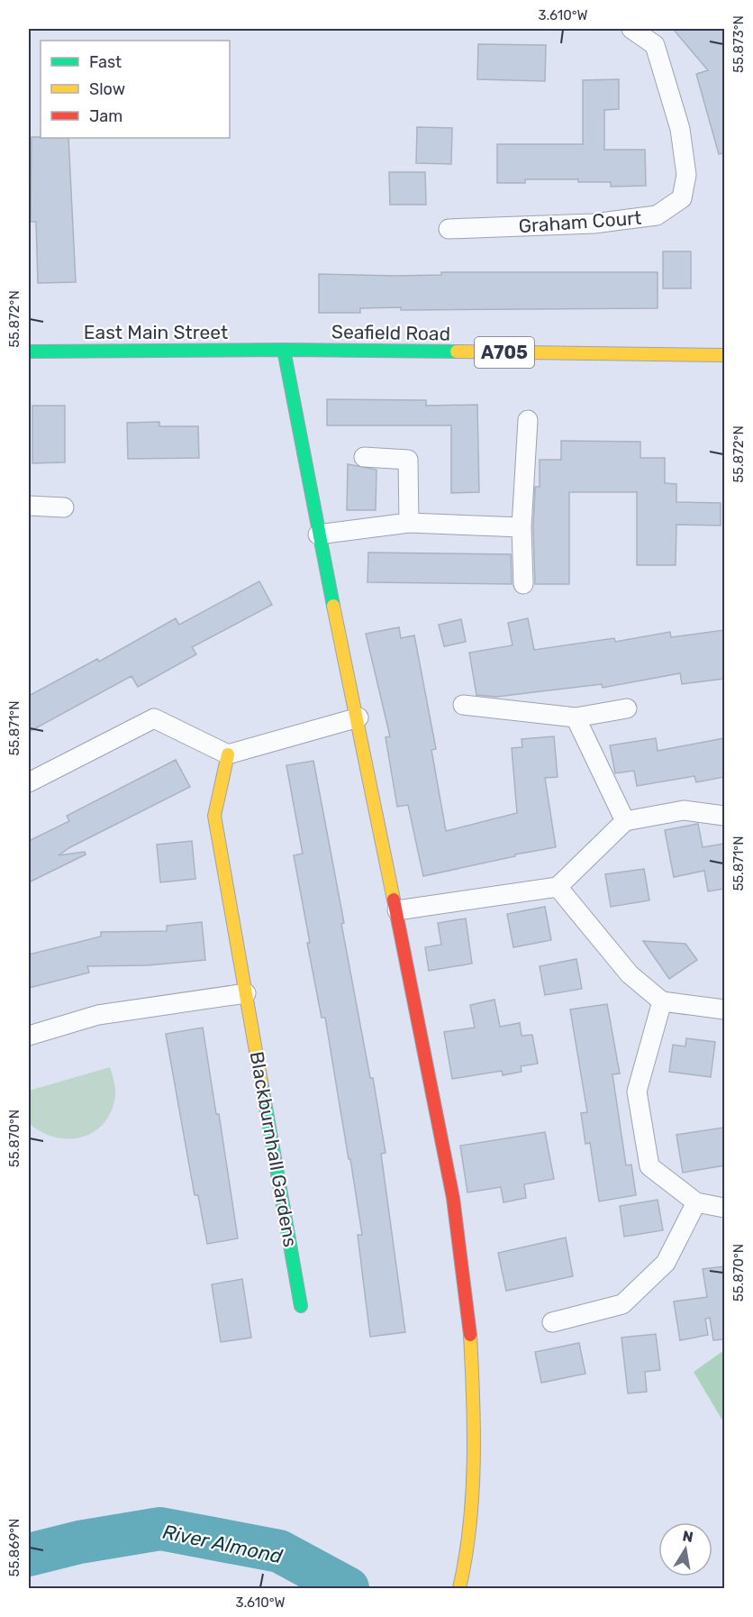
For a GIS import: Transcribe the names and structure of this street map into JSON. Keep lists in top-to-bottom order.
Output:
{
  "streets": {
    "street": [
      "Graham Court",
      "East Main Street",
      "Seafield Road",
      "A705",
      "Blackburnhall Gardens"
    ]
  },
  "crossings": [
    ["East Main Street", "Seafield Road"]
  ],
  "water": ["River Almond"],
  "legend": ["Fast", "Slow", "Jam"],
  "north": "top",
  "coordinates": [
    "3.610°W",
    "55.873°N",
    "55.872°N",
    "55.871°N",
    "55.870°N",
    "55.869°N"
  ]
}
